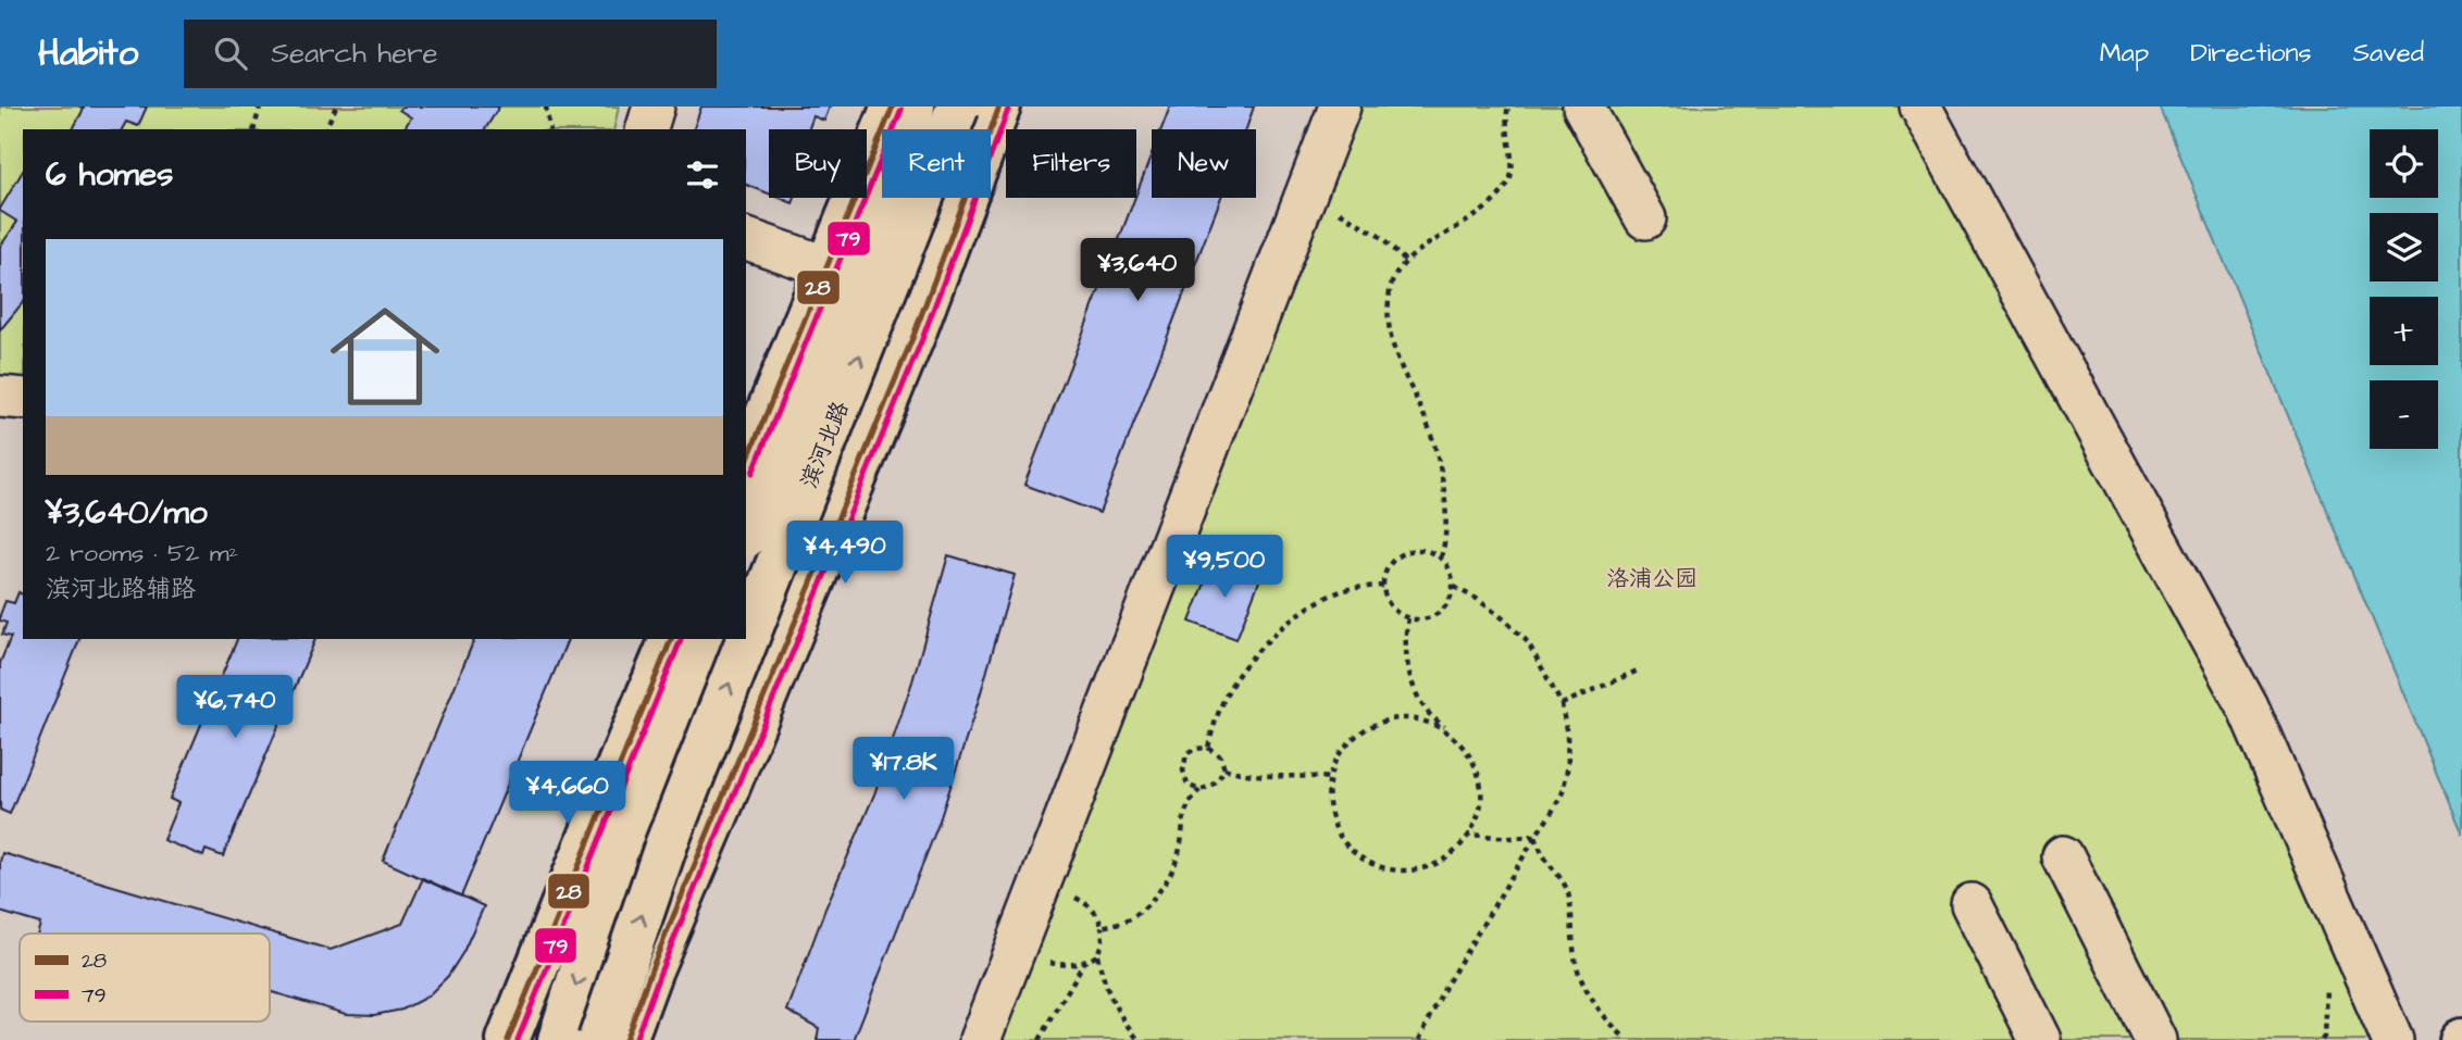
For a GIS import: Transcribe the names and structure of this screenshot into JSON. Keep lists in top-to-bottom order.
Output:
{
  "streets": {
    "main road": ["滨河北路"]
  },
  "parks": ["洛浦公园"],
  "lines": ["transit line 28", "transit line 79"],
  "legend": ["28", "79"],
  "page": {
    "header": "Habito",
    "search": "Search here",
    "nav": ["Map", "Directions", "Saved"],
    "map_buttons": ["+", "−"],
    "chip": [
      "Buy",
      "Rent",
      "Filters",
      "New"
    ],
    "heading": "6 homes",
    "list": [
      {
        "name": "¥3,640/mo",
        "note": "2 rooms · 52 m² · 滨河北路辅路"
      }
    ],
    "price": [
      "¥3,640",
      "¥4,490",
      "¥9,500",
      "¥6,740",
      "¥17.8K",
      "¥4,660"
    ]
  }
}
